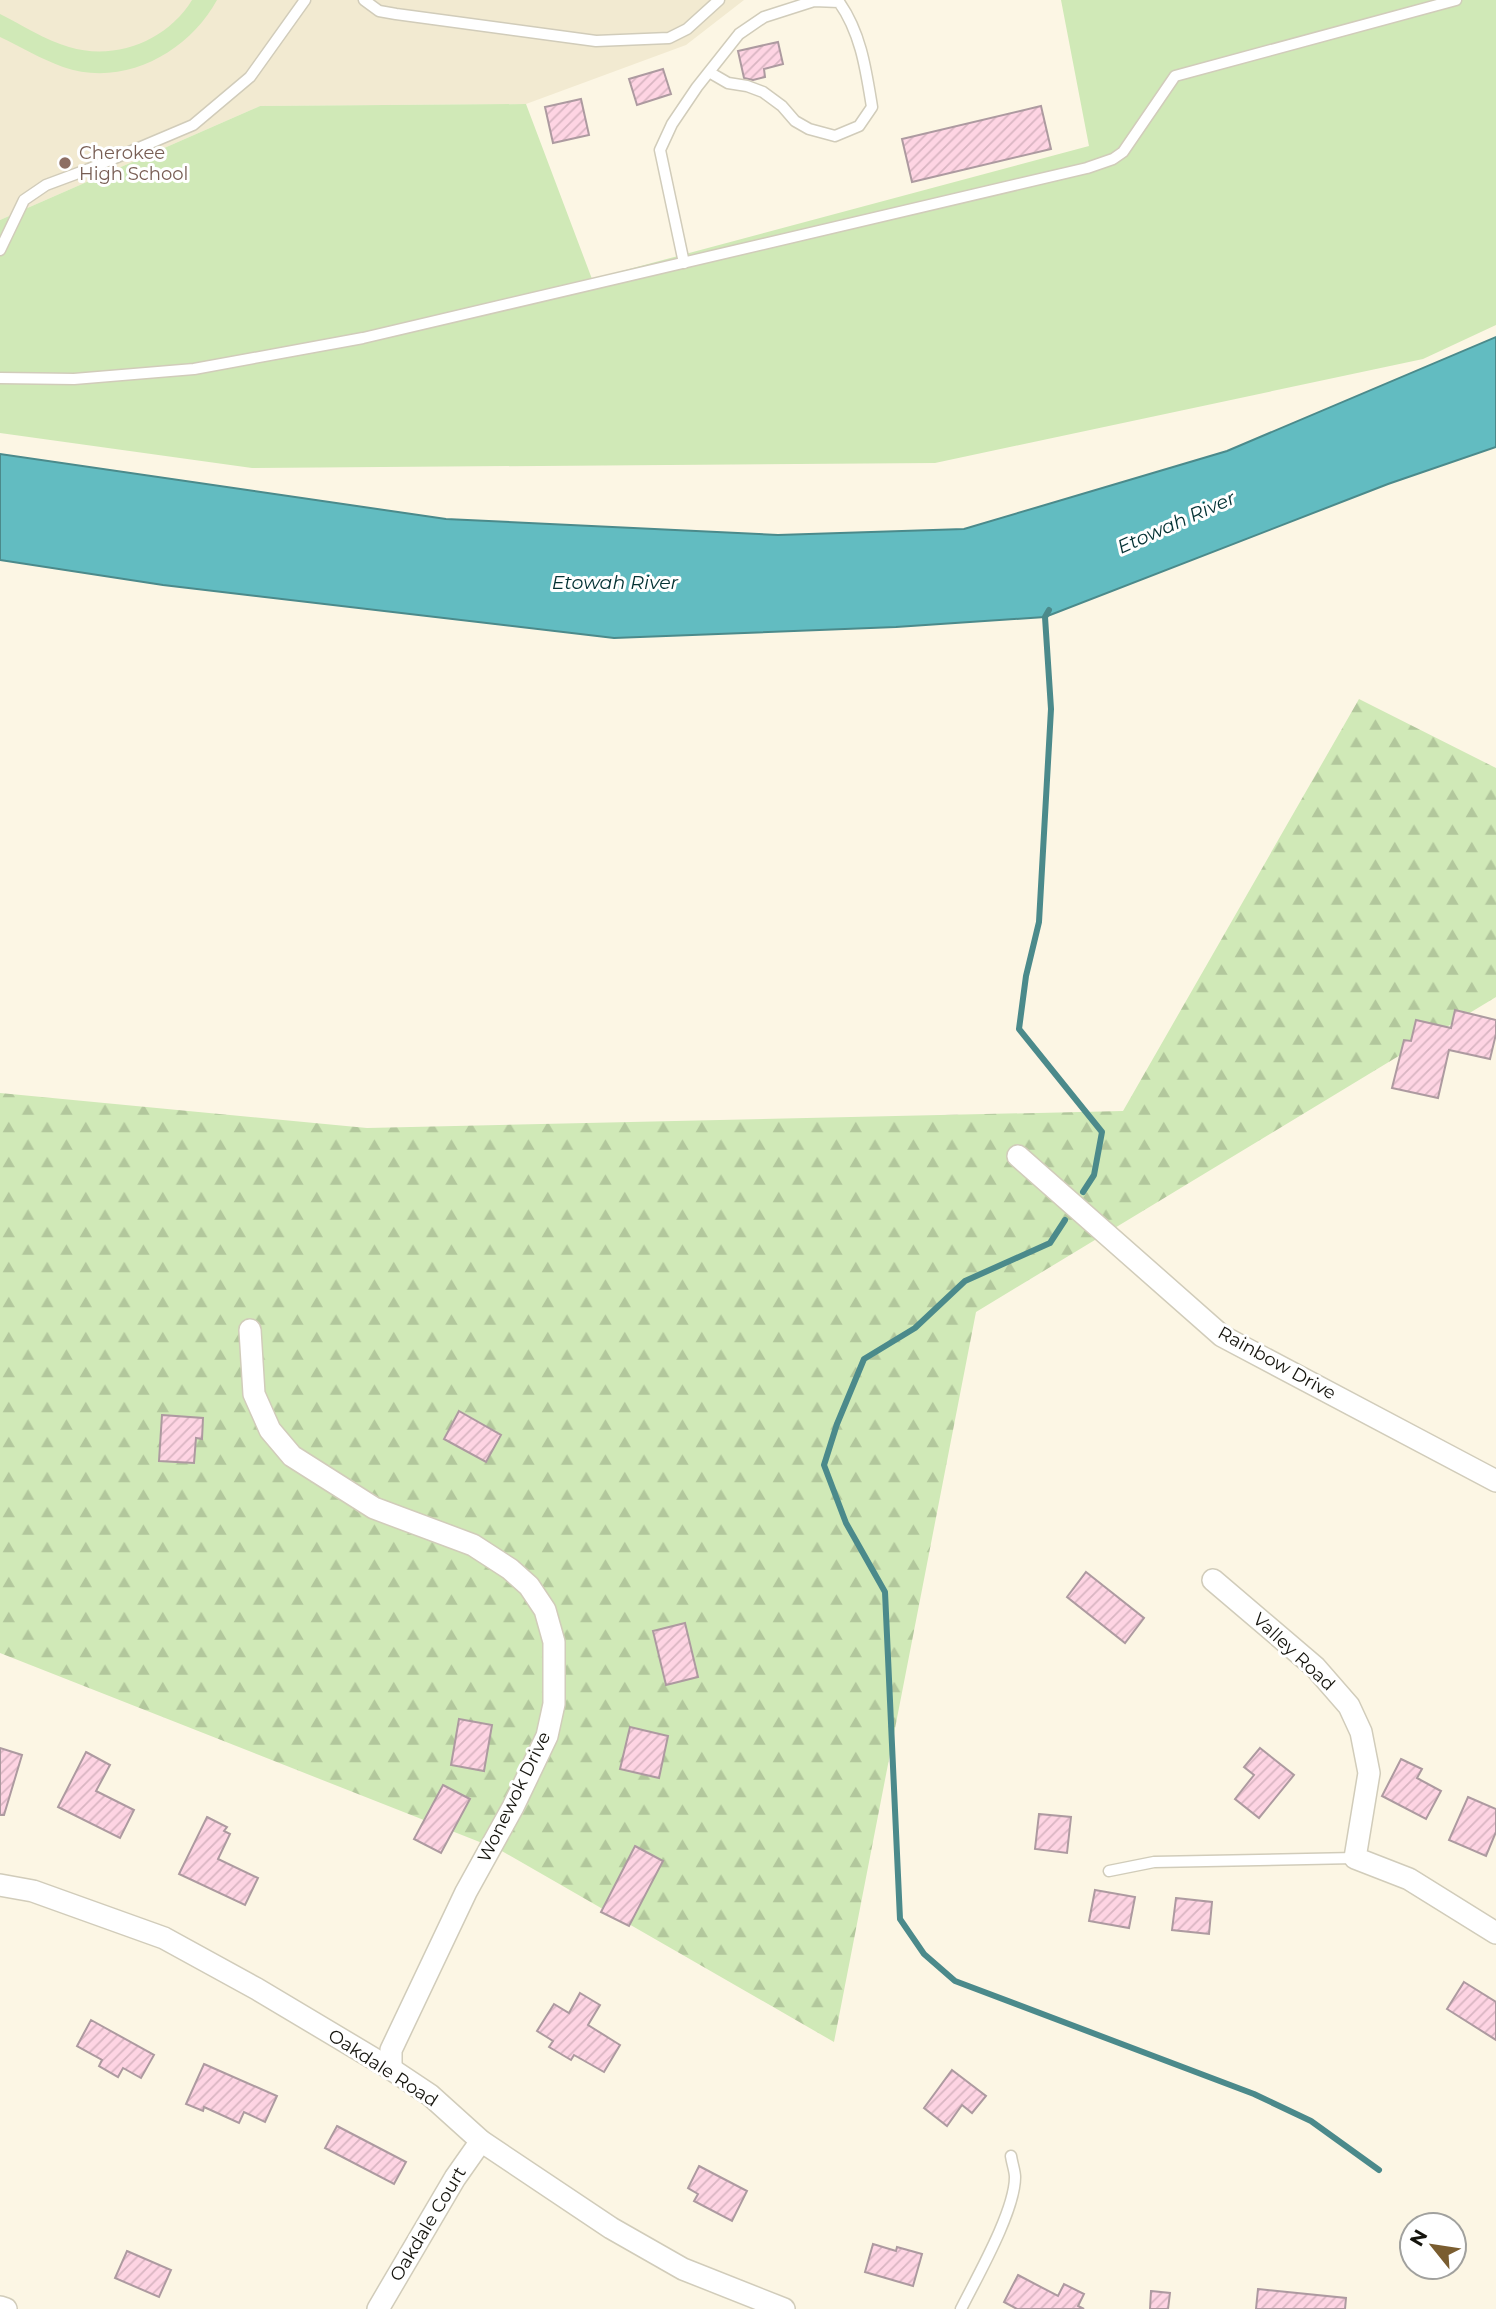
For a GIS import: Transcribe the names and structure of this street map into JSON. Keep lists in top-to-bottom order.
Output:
{
  "streets": {
    "street": [
      "Rainbow Drive",
      "Valley Road",
      "Wonewok Drive",
      "Oakdale Road",
      "Oakdale Court"
    ]
  },
  "crossings": [
    ["Wonewok Drive", "Oakdale Road"],
    ["Oakdale Road", "Oakdale Court"]
  ],
  "water": ["Etowah River"],
  "places": ["Cherokee High School"],
  "north": "top left"
}
